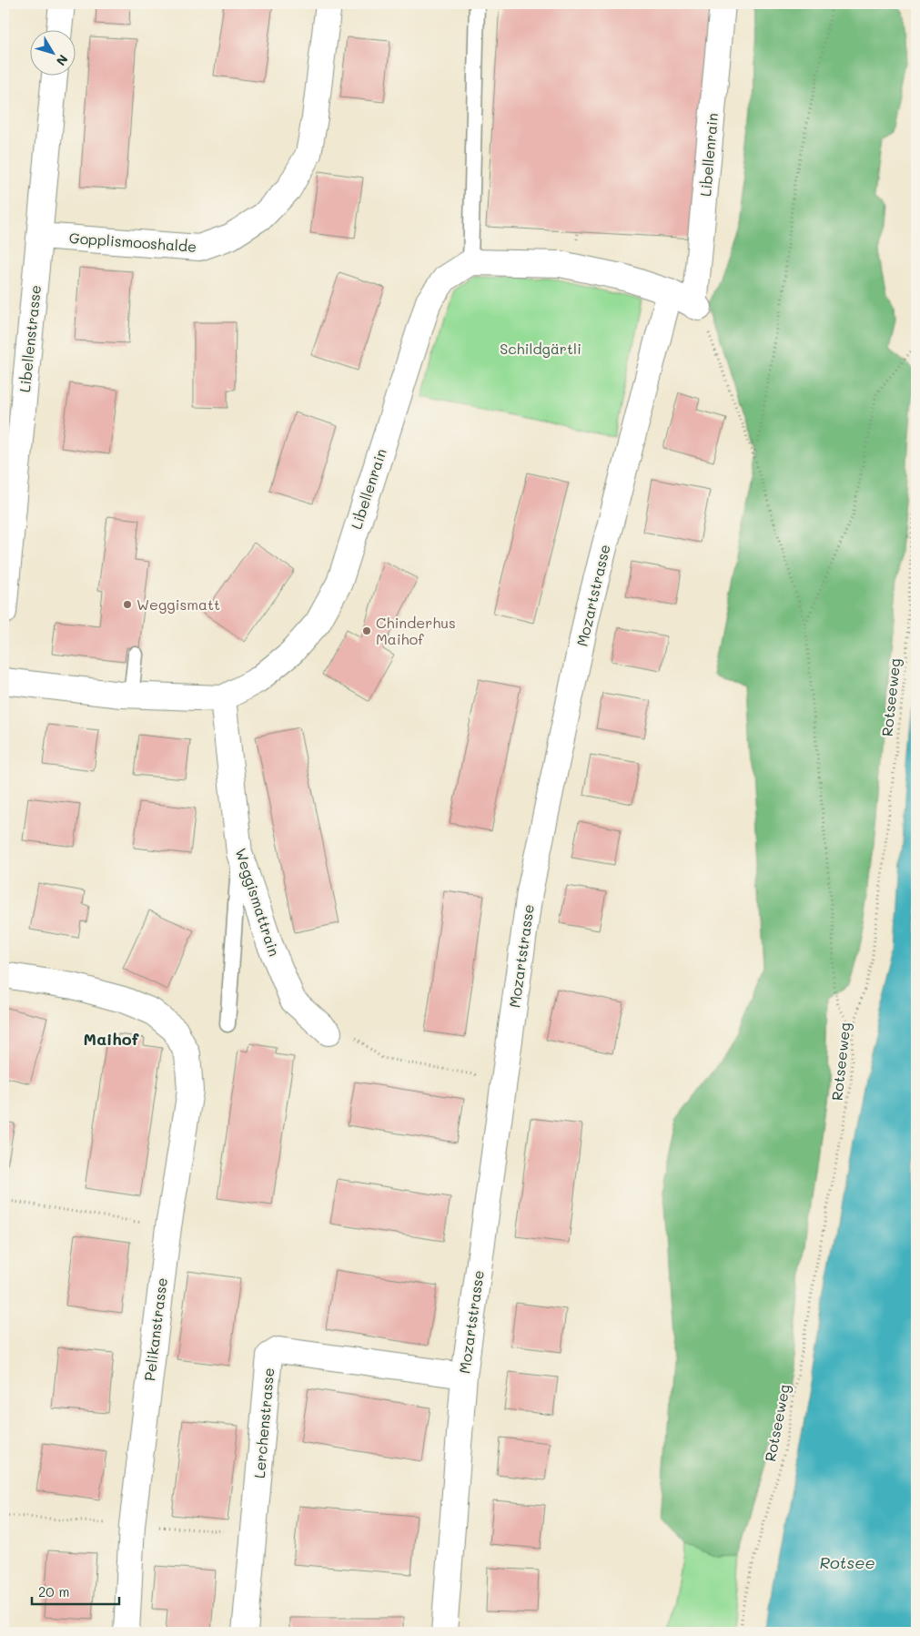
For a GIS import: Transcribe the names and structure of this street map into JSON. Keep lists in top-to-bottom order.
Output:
{
  "streets": {
    "street": [
      "Libellenrain",
      "Gopplismooshalde",
      "Libellenstrasse",
      "Mozartstrasse",
      "Weggismattrain",
      "Pelikanstrasse",
      "Lerchenstrasse"
    ],
    "path": ["Rotseeweg"]
  },
  "crossings": [
    ["Libellenrain", "Weggismattrain"],
    ["Gopplismooshalde", "Libellenstrasse"],
    ["Mozartstrasse", "Lerchenstrasse"]
  ],
  "districts": ["Maihof"],
  "water": ["Rotsee"],
  "parks": ["Schildgärtli"],
  "places": ["Weggismatt", "Chinderhus Maihof"],
  "scale_bar": "20 m",
  "north": "bottom right"
}
